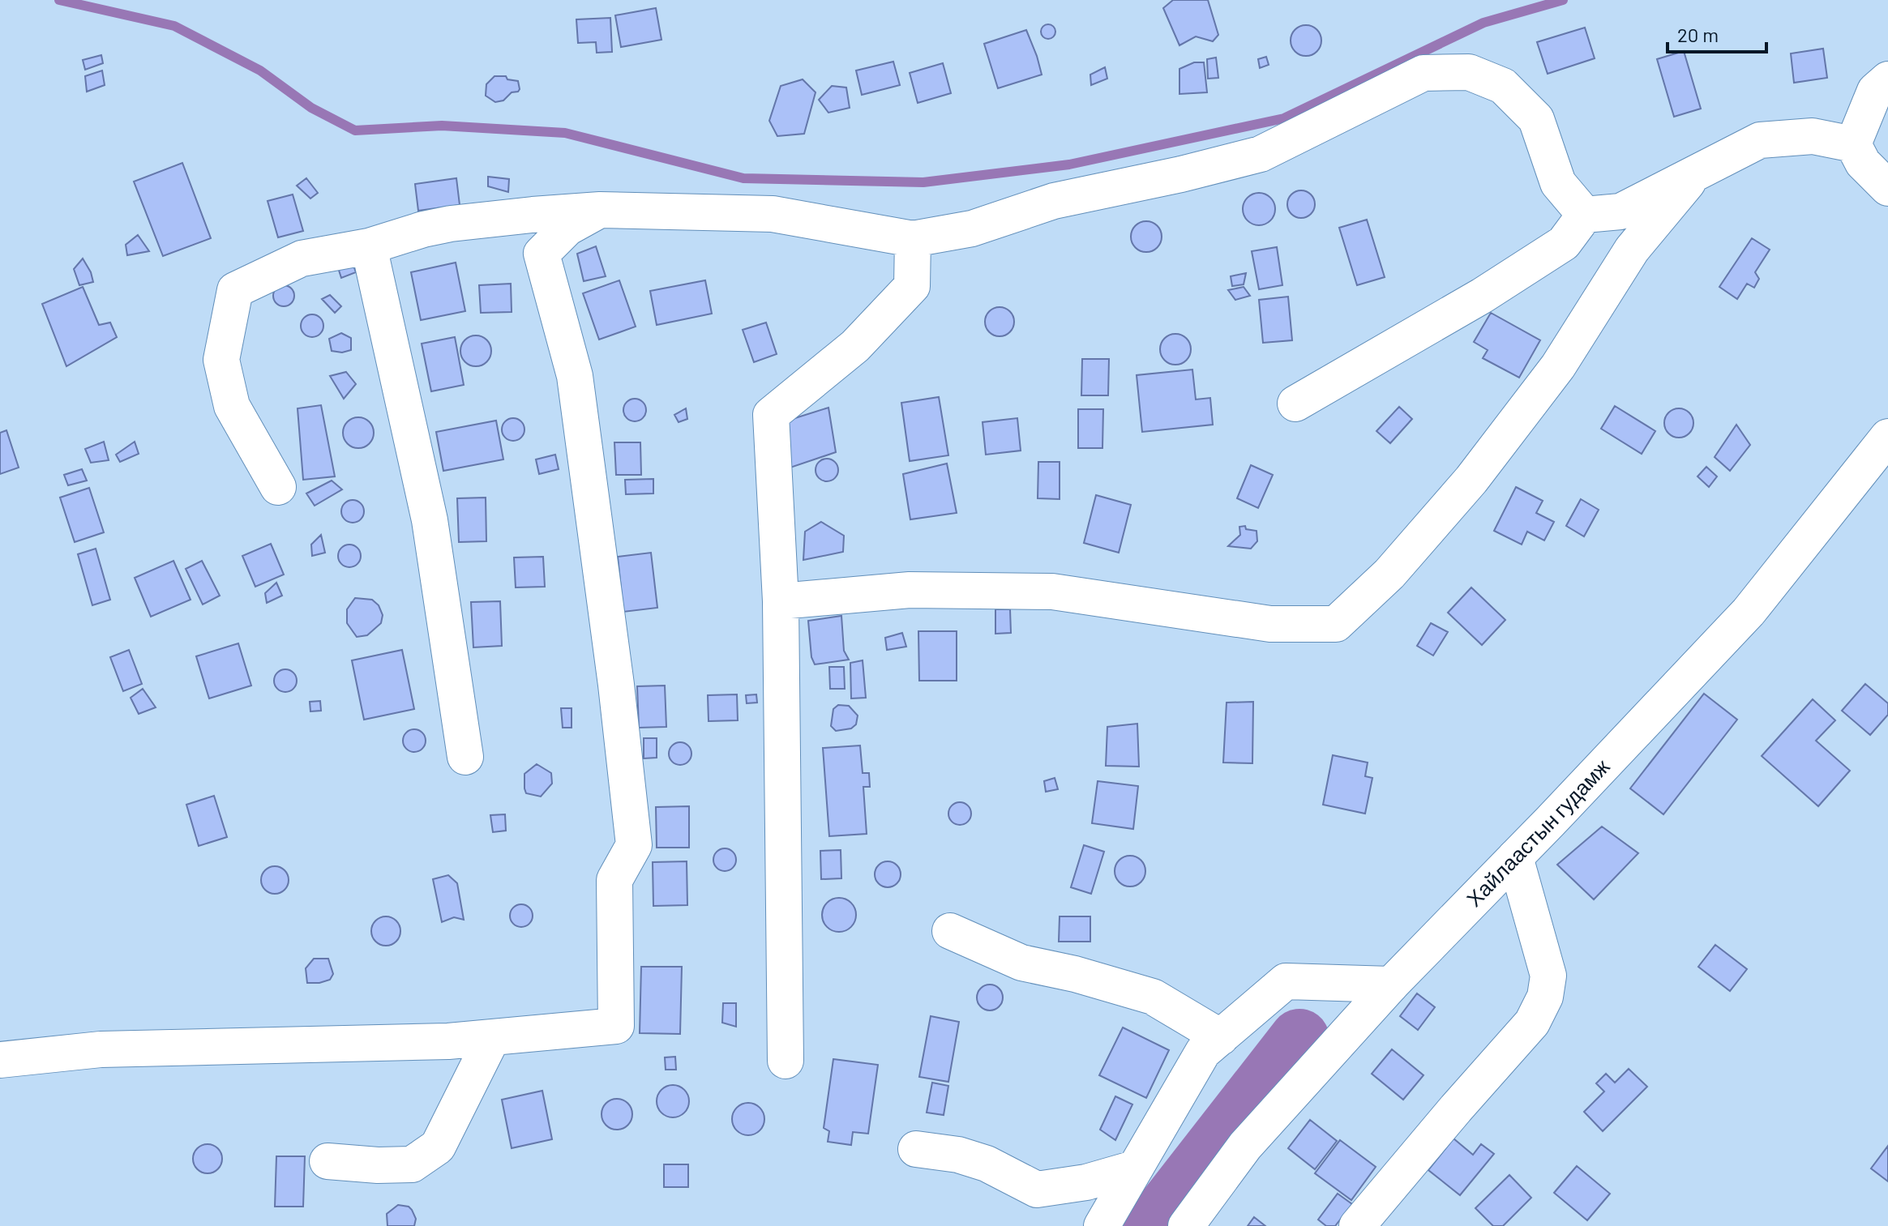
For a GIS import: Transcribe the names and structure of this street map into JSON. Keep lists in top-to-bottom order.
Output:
{
  "streets": {
    "street": ["Хайлаастын гудамж"]
  },
  "scale_bar": "20 m"
}
